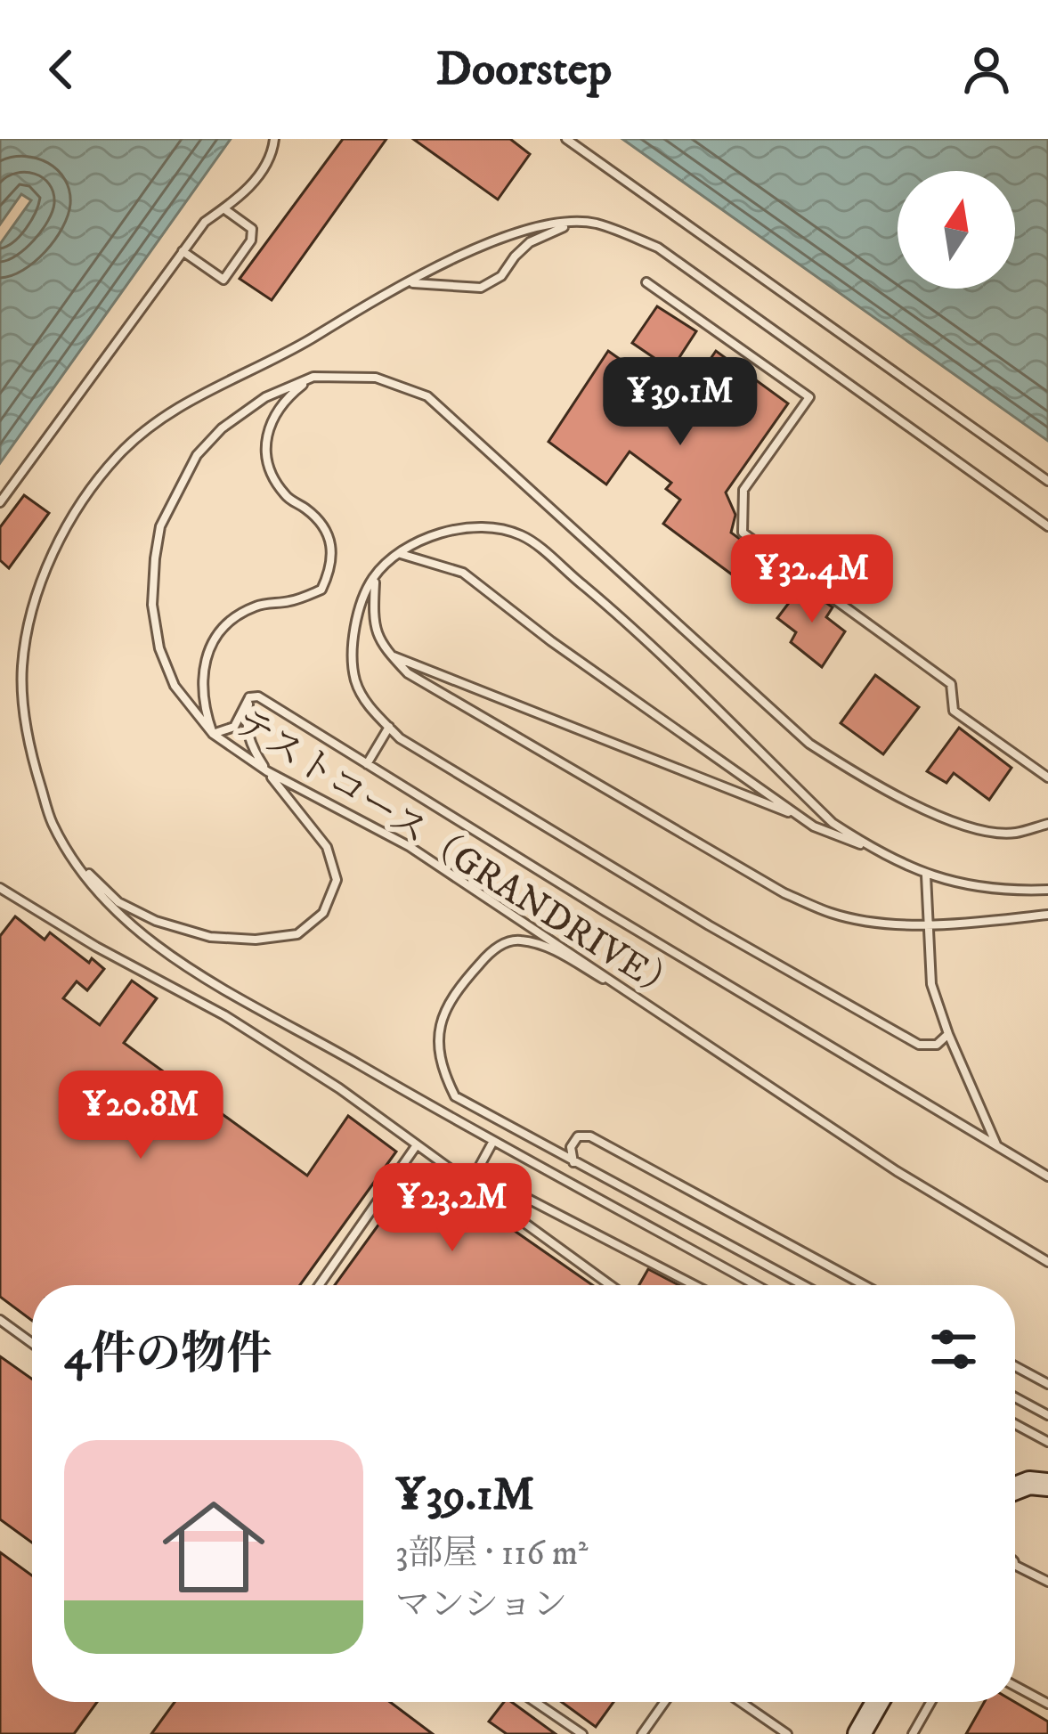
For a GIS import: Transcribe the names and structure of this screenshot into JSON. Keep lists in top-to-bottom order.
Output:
{
  "streets": {
    "lane": ["テストコース（GRANDRIVE）"]
  },
  "north": "top",
  "page": {
    "header": "Doorstep",
    "price": [
      "¥39.1M",
      "¥32.4M",
      "¥20.8M",
      "¥23.2M"
    ],
    "heading": "4件の物件",
    "list": [
      {
        "name": "¥39.1M",
        "note": "3部屋 · 116 m² · マンション"
      }
    ]
  }
}
